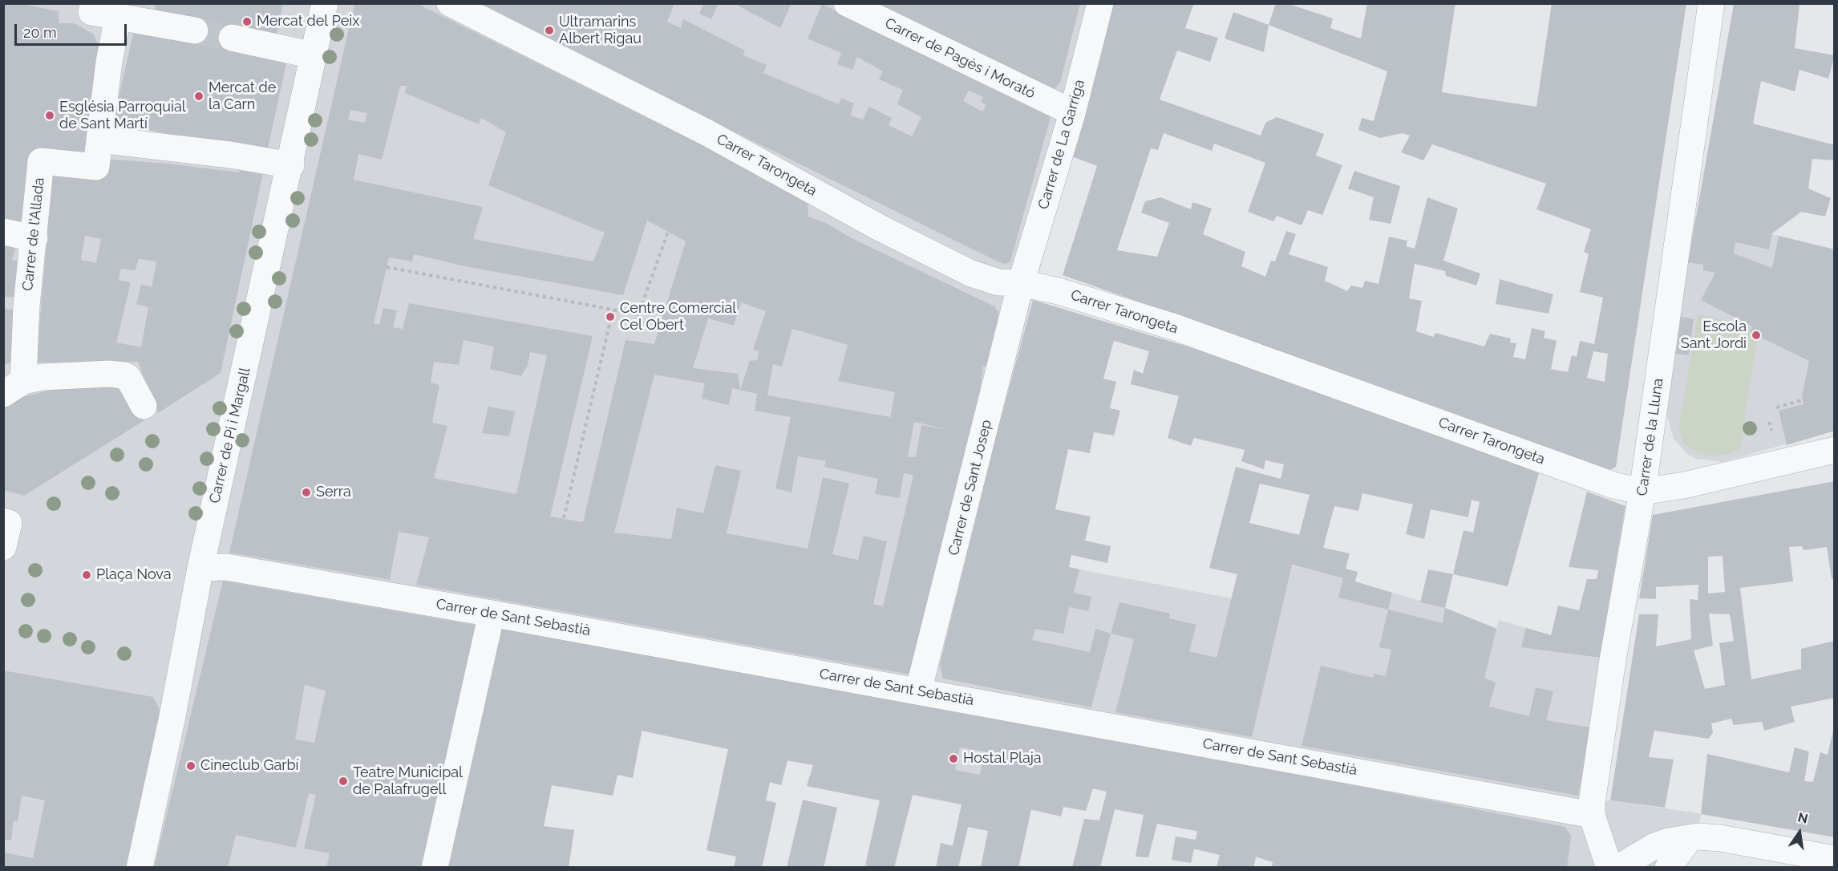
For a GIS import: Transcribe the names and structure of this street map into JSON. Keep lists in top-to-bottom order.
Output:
{
  "streets": {
    "street": [
      "Carrer de Pagès i Morató",
      "Carrer de La Garriga",
      "Carrer Tarongeta",
      "Carrer de l'Allada",
      "Carrer de Pi i Margall",
      "Carrer de la Lluna",
      "Carrer de Sant Josep",
      "Carrer de Sant Sebastià"
    ]
  },
  "crossings": [
    ["Carrer de Pagès i Morató", "Carrer de La Garriga"],
    ["Carrer de La Garriga", "Carrer Tarongeta"],
    ["Carrer de La Garriga", "Carrer de Sant Josep"],
    ["Carrer Tarongeta", "Carrer de la Lluna"],
    ["Carrer Tarongeta", "Carrer de Sant Josep"],
    ["Carrer de Pi i Margall", "Carrer de Sant Sebastià"],
    ["Carrer de la Lluna", "Carrer de Sant Sebastià"],
    ["Carrer de Sant Josep", "Carrer de Sant Sebastià"]
  ],
  "places": [
    "Mercat del Peix",
    "Ultramarins Albert Rigau",
    "Mercat de la Carn",
    "Església Parroquial de Sant Martí",
    "Centre Comercial Cel Obert",
    "Escola Sant Jordi",
    "Serra",
    "Plaça Nova",
    "Hostal Plaja",
    "Cineclub Garbí",
    "Teatre Municipal de Palafrugell"
  ],
  "scale_bar": "20 m",
  "north": "top"
}
